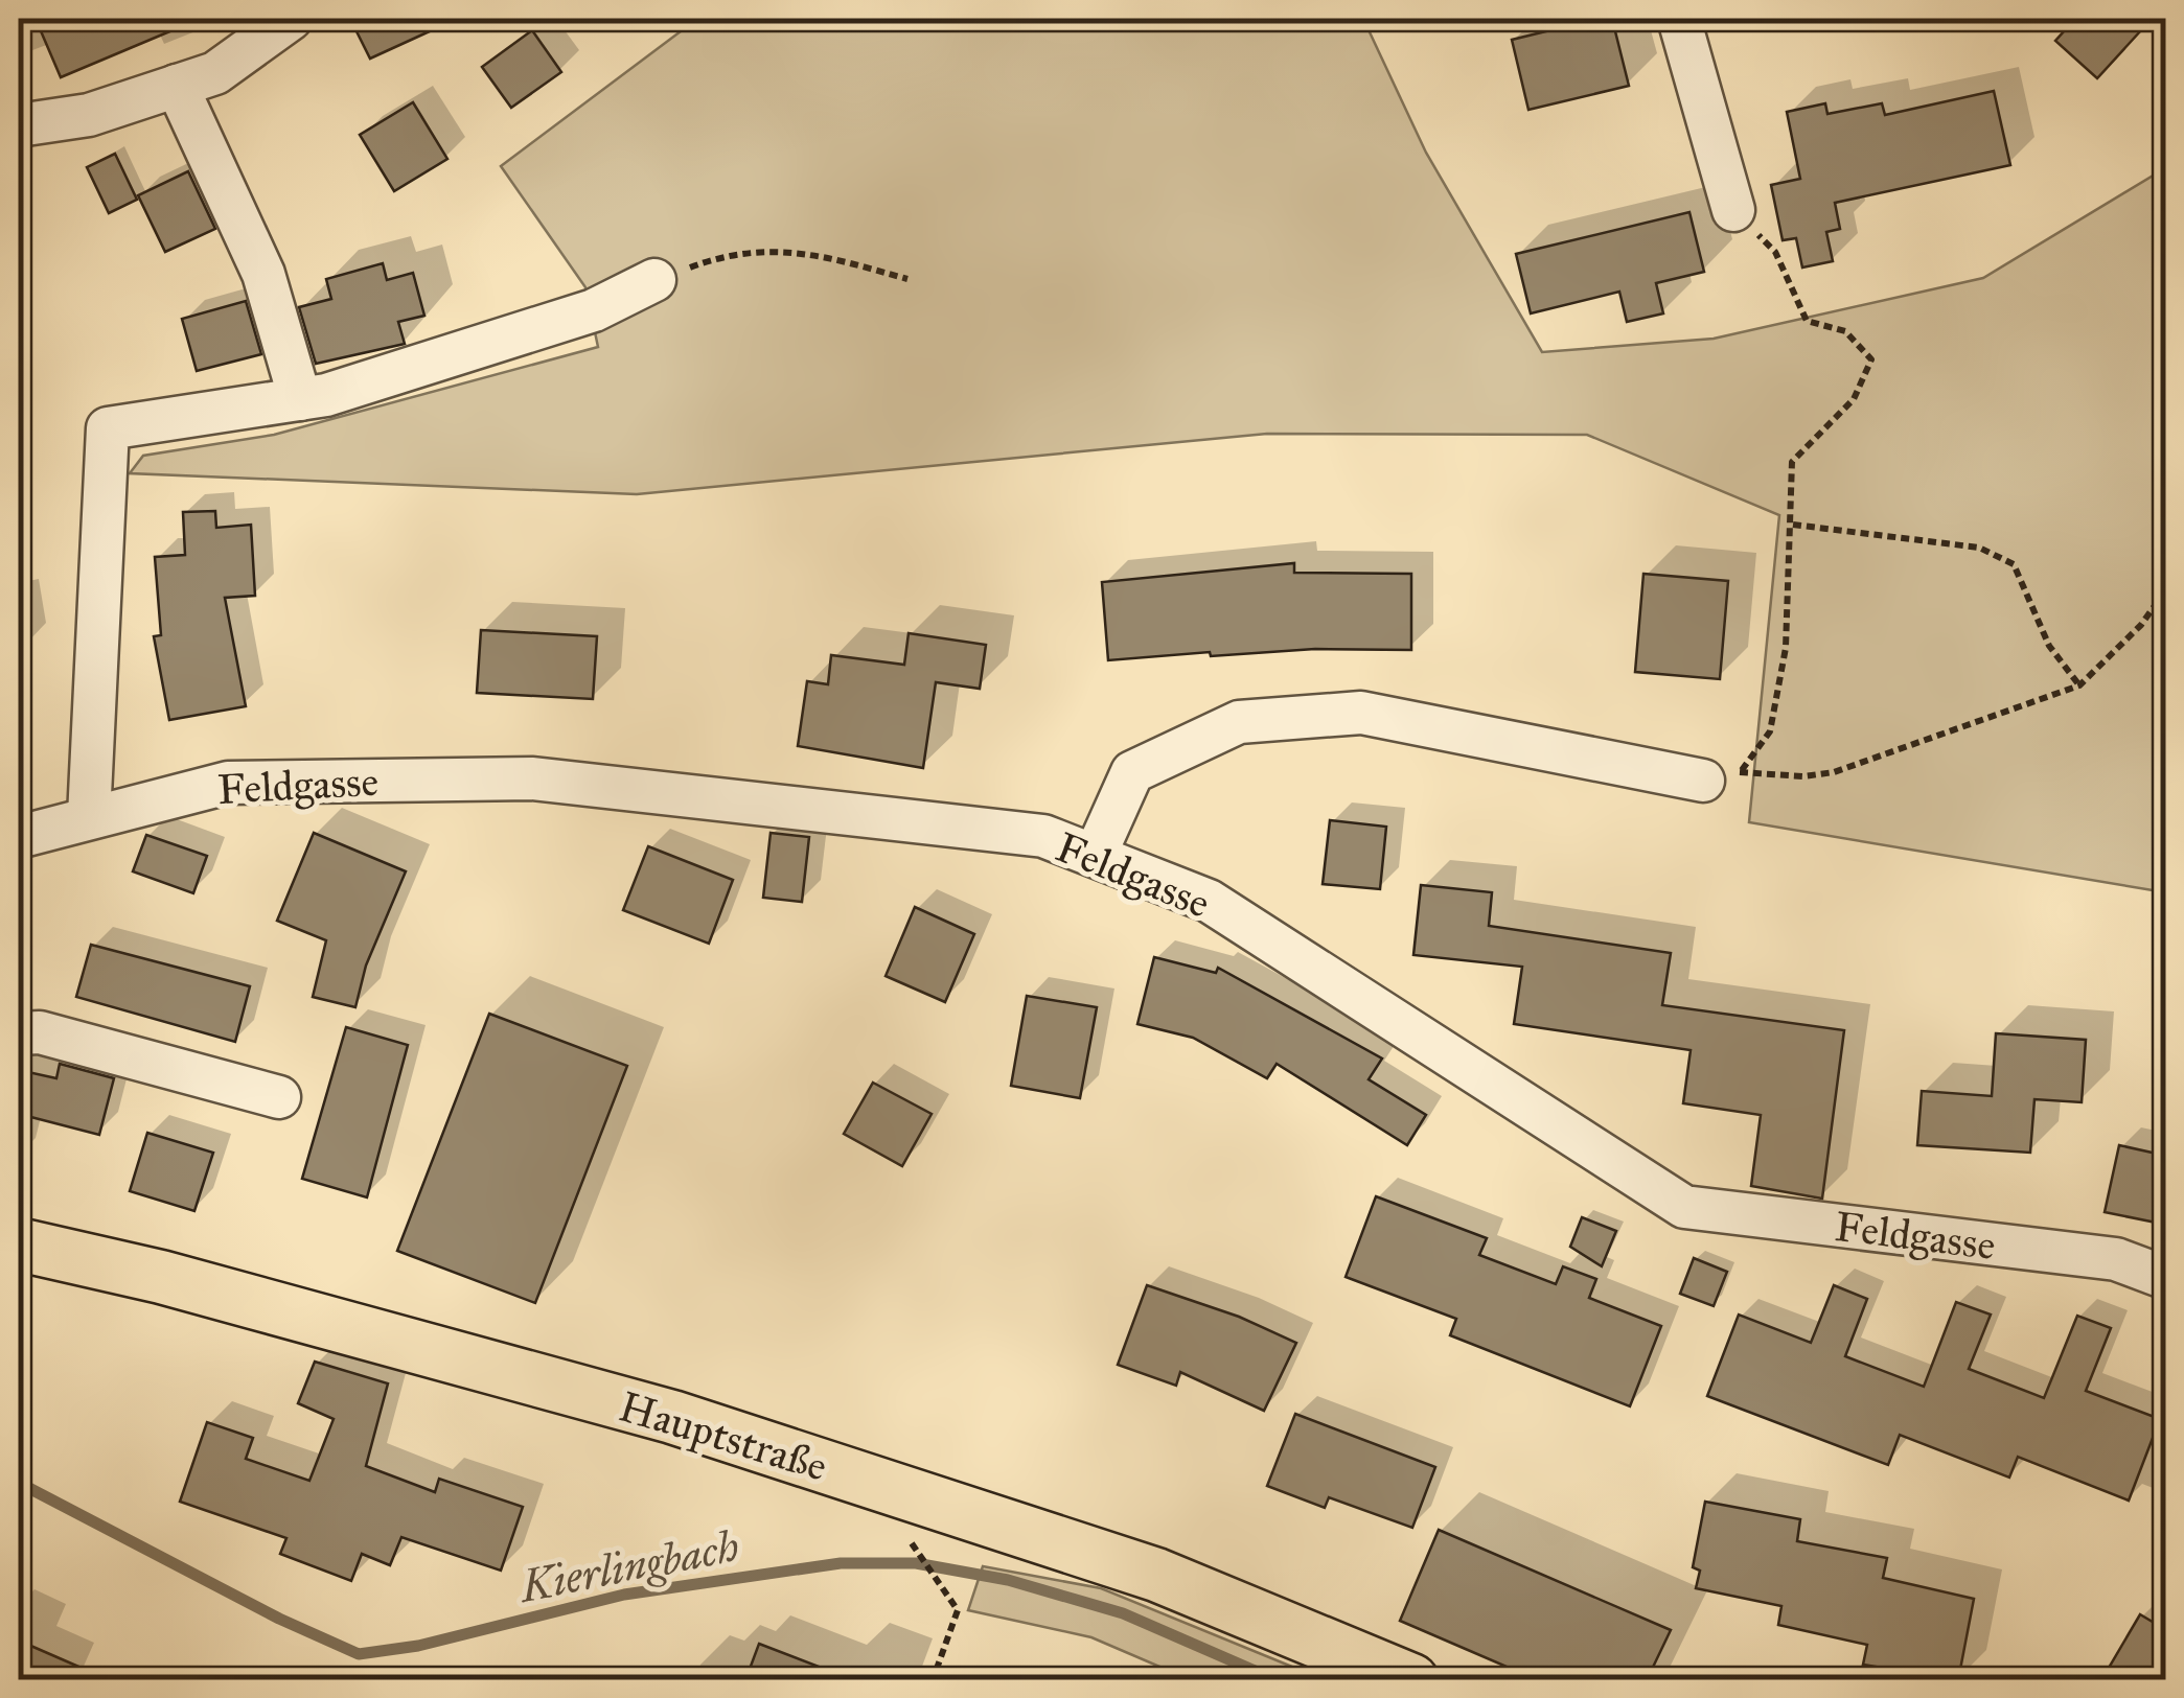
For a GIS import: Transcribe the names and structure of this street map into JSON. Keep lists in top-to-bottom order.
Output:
{
  "streets": {
    "main road": ["Hauptstraße"],
    "street": ["Feldgasse"]
  },
  "water": ["Kierlingbach"]
}
